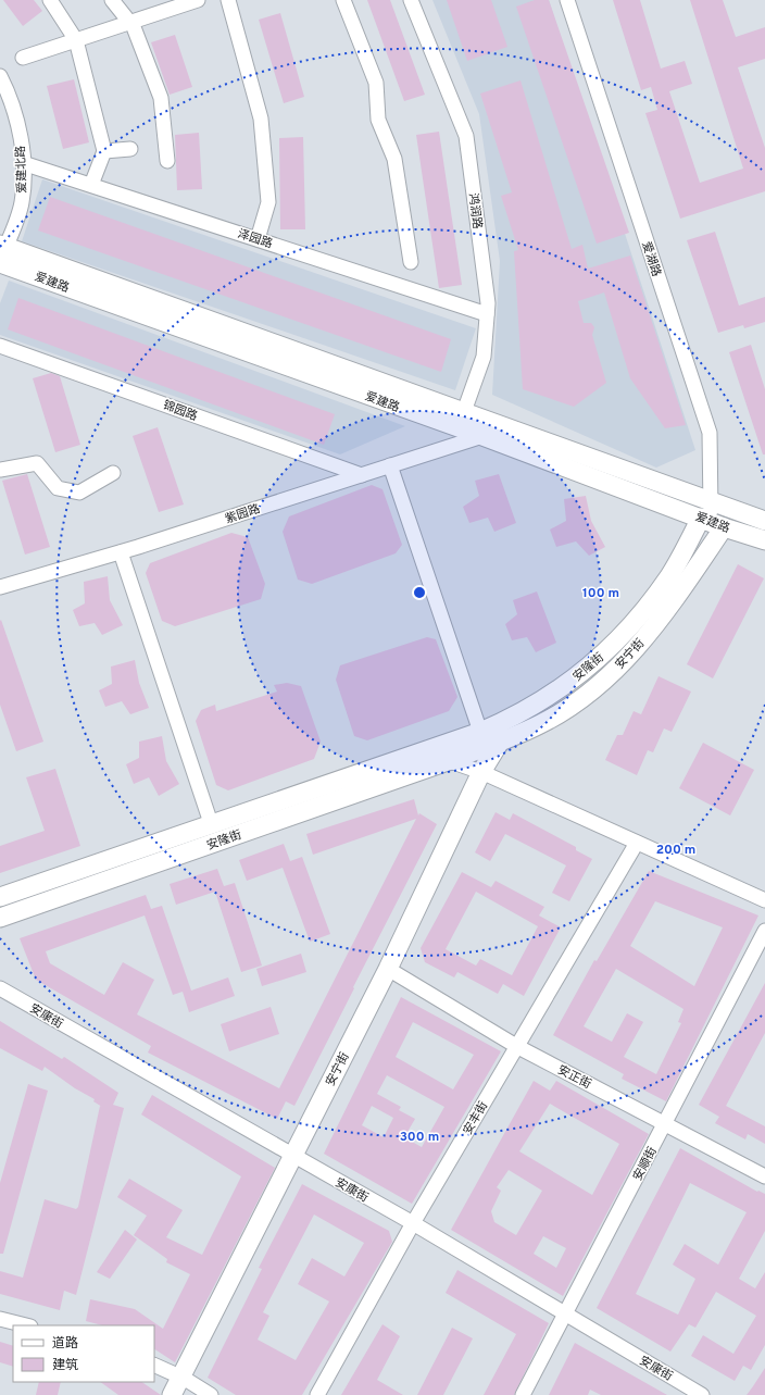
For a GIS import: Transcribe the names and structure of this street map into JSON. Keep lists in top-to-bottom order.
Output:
{
  "streets": {
    "main road": ["爱建路", "安宁街", "安隆街"],
    "street": [
      "爱建北路",
      "鸿润路",
      "泽园路",
      "爱湖路",
      "锦园路",
      "紫园路",
      "安康街",
      "安正街",
      "安丰街",
      "安顺街"
    ]
  },
  "crossings": [
    ["爱建北路", "泽园路"],
    ["爱建北路", "爱建路"],
    ["鸿润路", "泽园路"],
    ["鸿润路", "爱建路"],
    ["爱湖路", "爱建路"],
    ["爱湖路", "安宁街"],
    ["爱湖路", "安隆街"],
    ["爱建路", "紫园路"],
    ["爱建路", "安宁街"],
    ["爱建路", "安隆街"],
    ["锦园路", "紫园路"],
    ["安宁街", "安隆街"],
    ["安宁街", "安康街"],
    ["安宁街", "安正街"],
    ["安康街", "安丰街"],
    ["安康街", "安顺街"],
    ["安正街", "安丰街"],
    ["安正街", "安顺街"]
  ],
  "legend": ["道路", "建筑"],
  "rings": ["100 m", "200 m", "300 m"]
}
